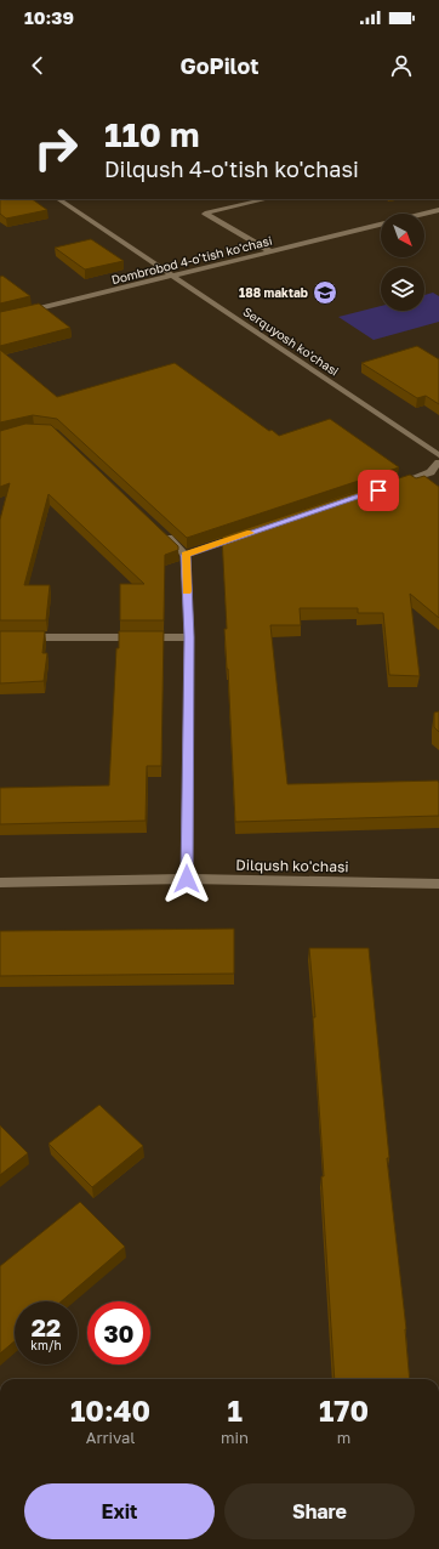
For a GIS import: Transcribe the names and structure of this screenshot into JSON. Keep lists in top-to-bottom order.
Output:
{
  "streets": {
    "street": ["Dombrobod 4-o'tish ko'chasi", "Serquyosh ko'chasi", "Dilqush ko'chasi"]
  },
  "crossings": [
    ["Dombrobod 4-o'tish ko'chasi", "Serquyosh ko'chasi"]
  ],
  "places": {
    "school or university": ["188 maktab"]
  },
  "north": "bottom right",
  "page": {
    "status": "10:39",
    "header": "GoPilot",
    "turn": ["110 m", "Dilqush 4-o'tish ko'chasi"],
    "speed": "22 km/h",
    "limit": "30",
    "eta": [
      "10:40",
      "Arrival",
      "1",
      "min",
      "170",
      "m"
    ],
    "buttons": ["Exit", "Share"]
  }
}
